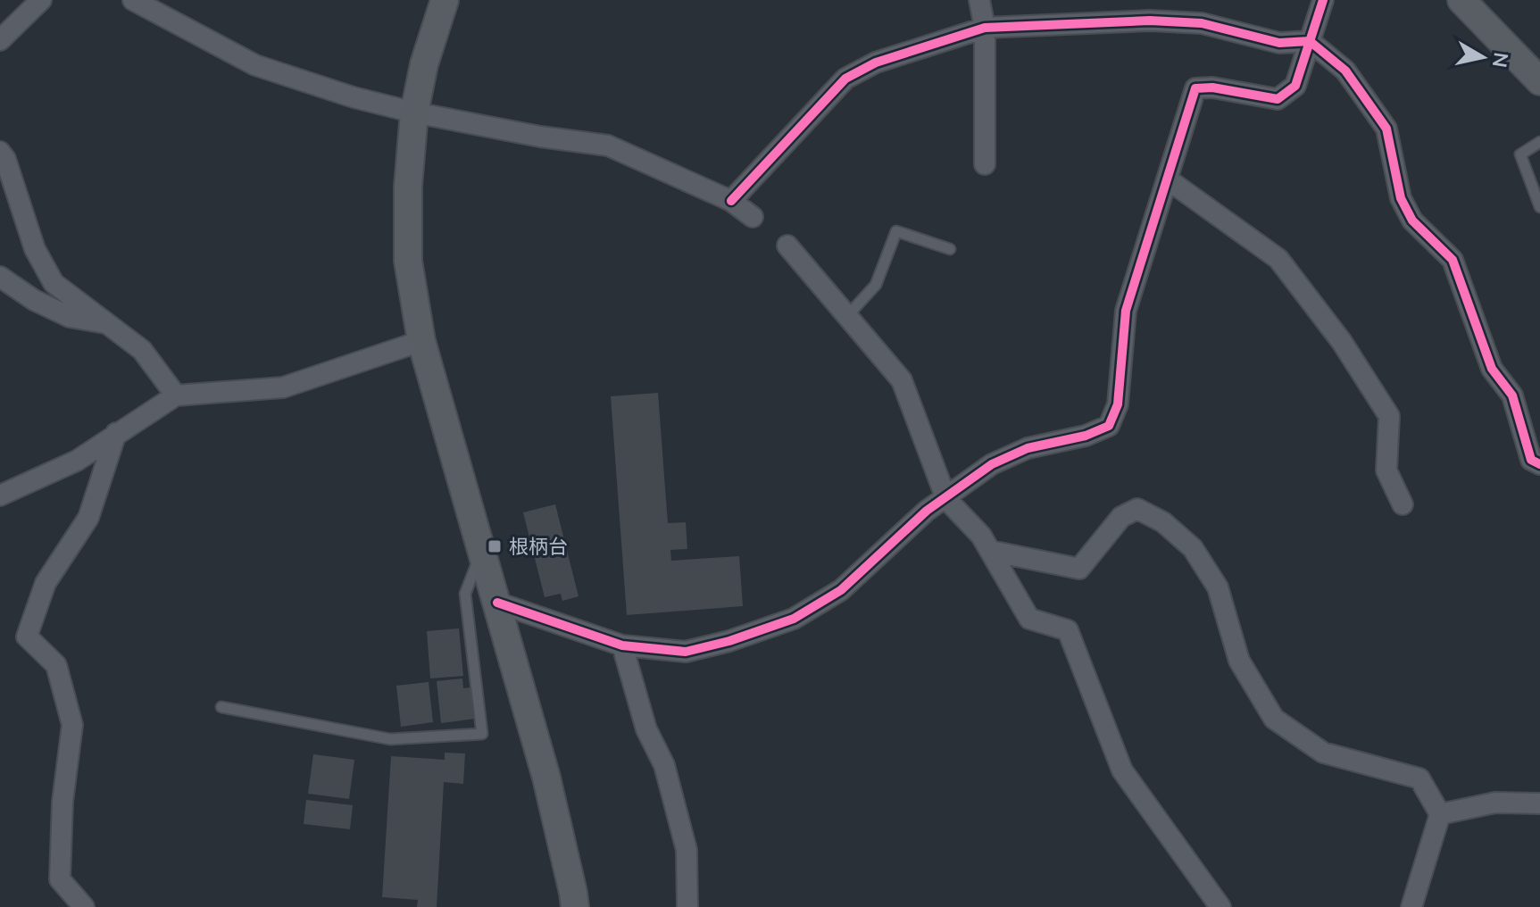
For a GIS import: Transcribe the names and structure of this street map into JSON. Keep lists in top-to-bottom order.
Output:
{
  "places": {
    "transit": ["根柄台"]
  },
  "north": "right"
}
